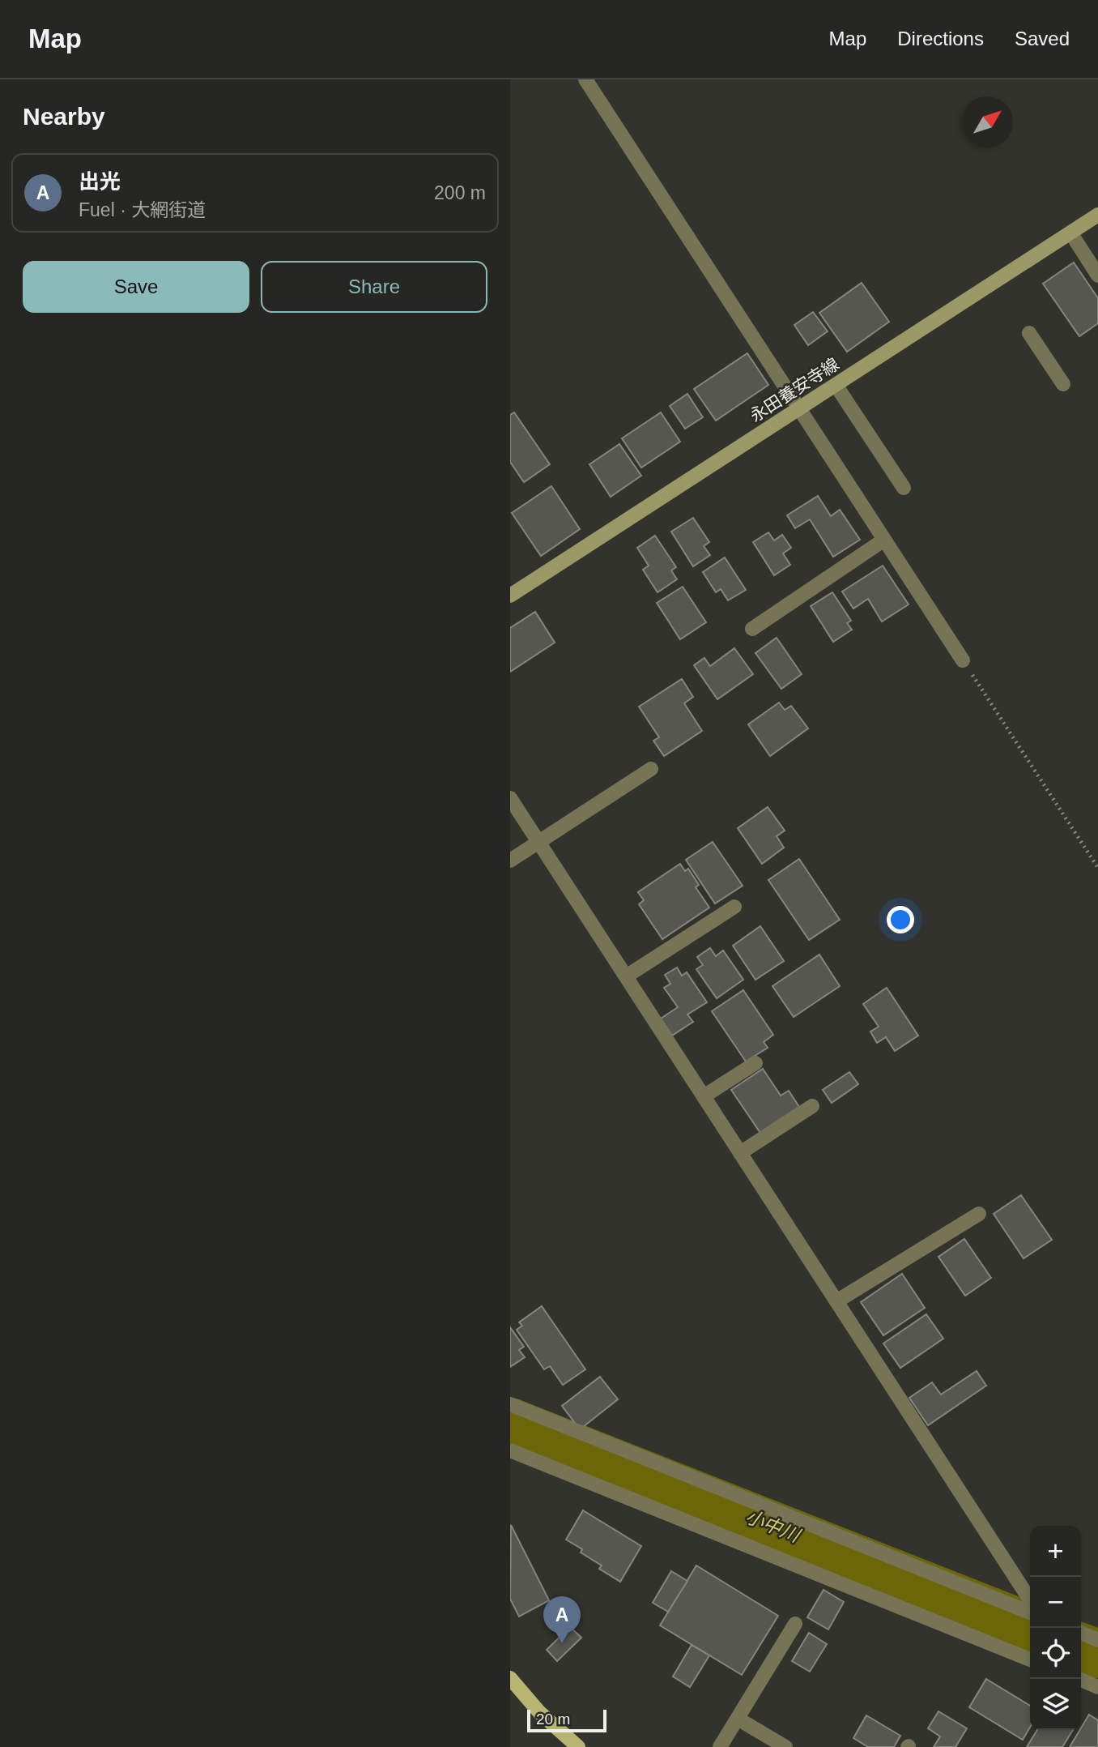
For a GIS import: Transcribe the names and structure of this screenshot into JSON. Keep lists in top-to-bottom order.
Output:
{
  "streets": {
    "street": ["永田養安寺線"]
  },
  "water": ["小中川"],
  "scale_bar": "20 m",
  "north": "top right",
  "page": {
    "header": "Map",
    "nav": ["Map", "Directions", "Saved"],
    "heading": "Nearby",
    "list": [
      {
        "mark": "A",
        "name": "出光",
        "note": "Fuel · 大網街道",
        "value": "200 m"
      }
    ],
    "buttons": ["Save", "Share"],
    "map_buttons": ["+", "−"],
    "pins": "A",
    "scale": "20 m"
  }
}
